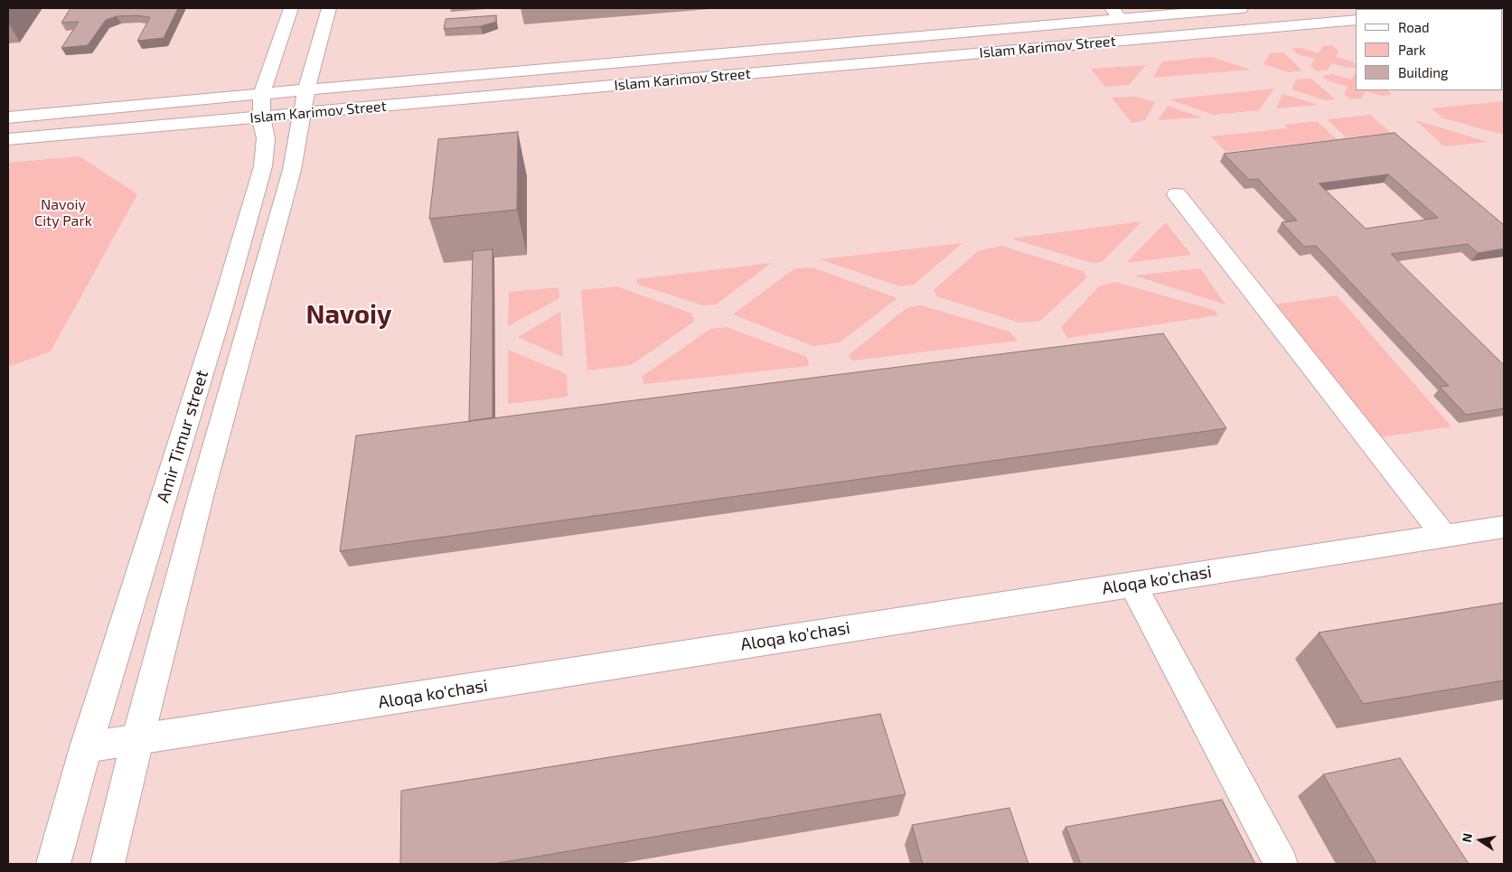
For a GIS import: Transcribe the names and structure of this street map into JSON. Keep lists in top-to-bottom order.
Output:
{
  "streets": {
    "main road": ["Islam Karimov Street", "Amir Timur street", "Aloqa ko'chasi"]
  },
  "crossings": [
    ["Islam Karimov Street", "Amir Timur street"],
    ["Amir Timur street", "Aloqa ko'chasi"]
  ],
  "districts": ["Navoiy"],
  "parks": ["Navoiy City Park"],
  "legend": ["Road", "Park", "Building"],
  "north": "left"
}
